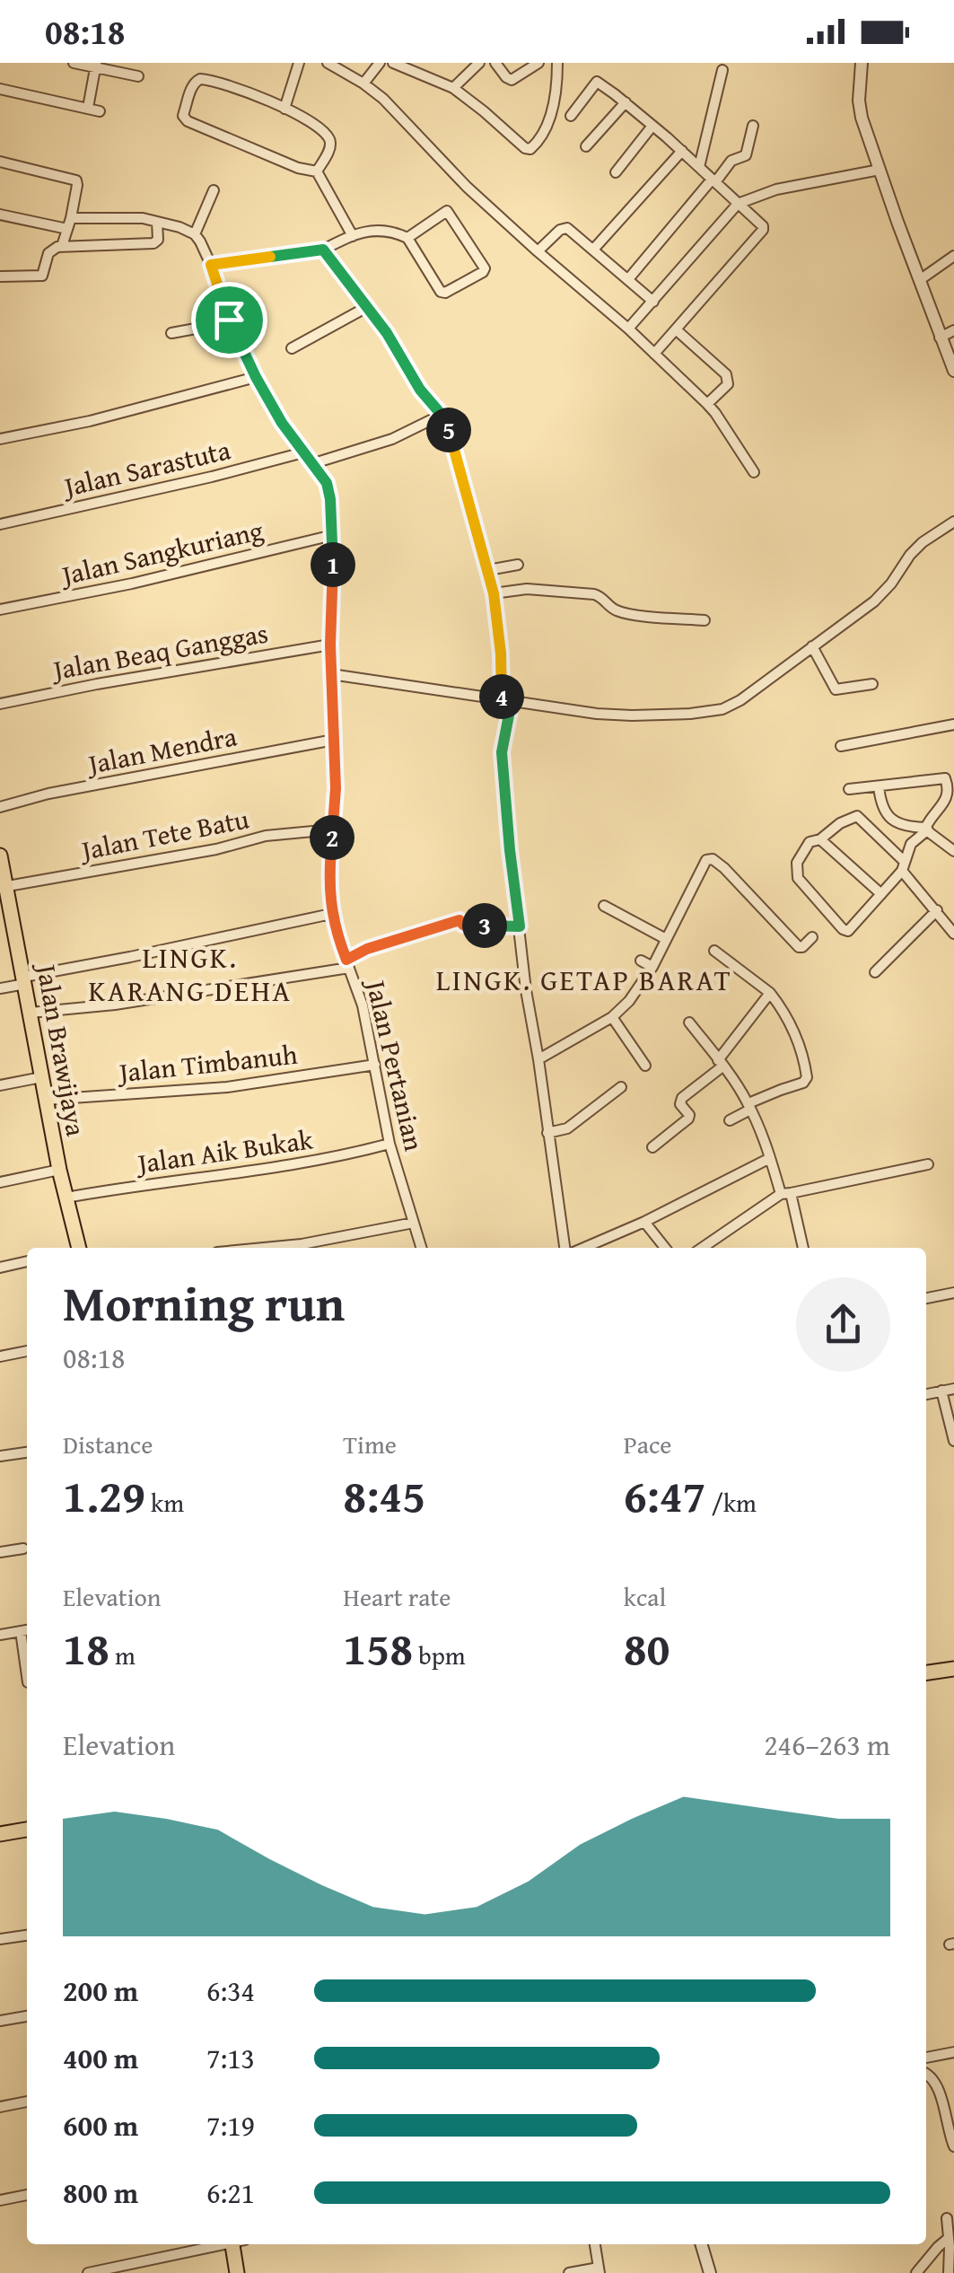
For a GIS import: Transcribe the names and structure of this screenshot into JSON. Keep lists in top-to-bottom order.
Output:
{
  "streets": {
    "main road": ["Jalan Brawijaya"],
    "street": [
      "Jalan Sarastuta",
      "Jalan Sangkuriang",
      "Jalan Beaq Ganggas",
      "Jalan Mendra",
      "Jalan Tete Batu",
      "Jalan Timbanuh",
      "Jalan Pertanian",
      "Jalan Aik Bukak"
    ]
  },
  "crossings": [
    ["Jalan Sangkuriang", "Jalan Pertanian"],
    ["Jalan Beaq Ganggas", "Jalan Pertanian"],
    ["Jalan Mendra", "Jalan Pertanian"],
    ["Jalan Tete Batu", "Jalan Brawijaya"],
    ["Jalan Tete Batu", "Jalan Pertanian"],
    ["Jalan Brawijaya", "Jalan Timbanuh"],
    ["Jalan Brawijaya", "Jalan Aik Bukak"],
    ["Jalan Timbanuh", "Jalan Pertanian"],
    ["Jalan Pertanian", "Jalan Aik Bukak"]
  ],
  "districts": ["LINGK. KARANG DEHA", "LINGK. GETAP BARAT"],
  "page": {
    "status": "08:18",
    "pins": [
      "5",
      "1",
      "4",
      "2",
      "3"
    ],
    "heading": ["Morning run", "08:18"],
    "stats": [
      ["Distance", "1.29 km"],
      ["Time", "8:45"],
      ["Pace", "6:47 /km"],
      ["Elevation", "18 m"],
      ["Heart rate", "158 bpm"],
      ["kcal", "80"]
    ],
    "chart": ["Elevation", "246–263 m"],
    "list": [
      {
        "name": "200 m",
        "note": "6:34"
      },
      {
        "name": "400 m",
        "note": "7:13"
      },
      {
        "name": "600 m",
        "note": "7:19"
      },
      {
        "name": "800 m",
        "note": "6:21"
      }
    ]
  }
}
